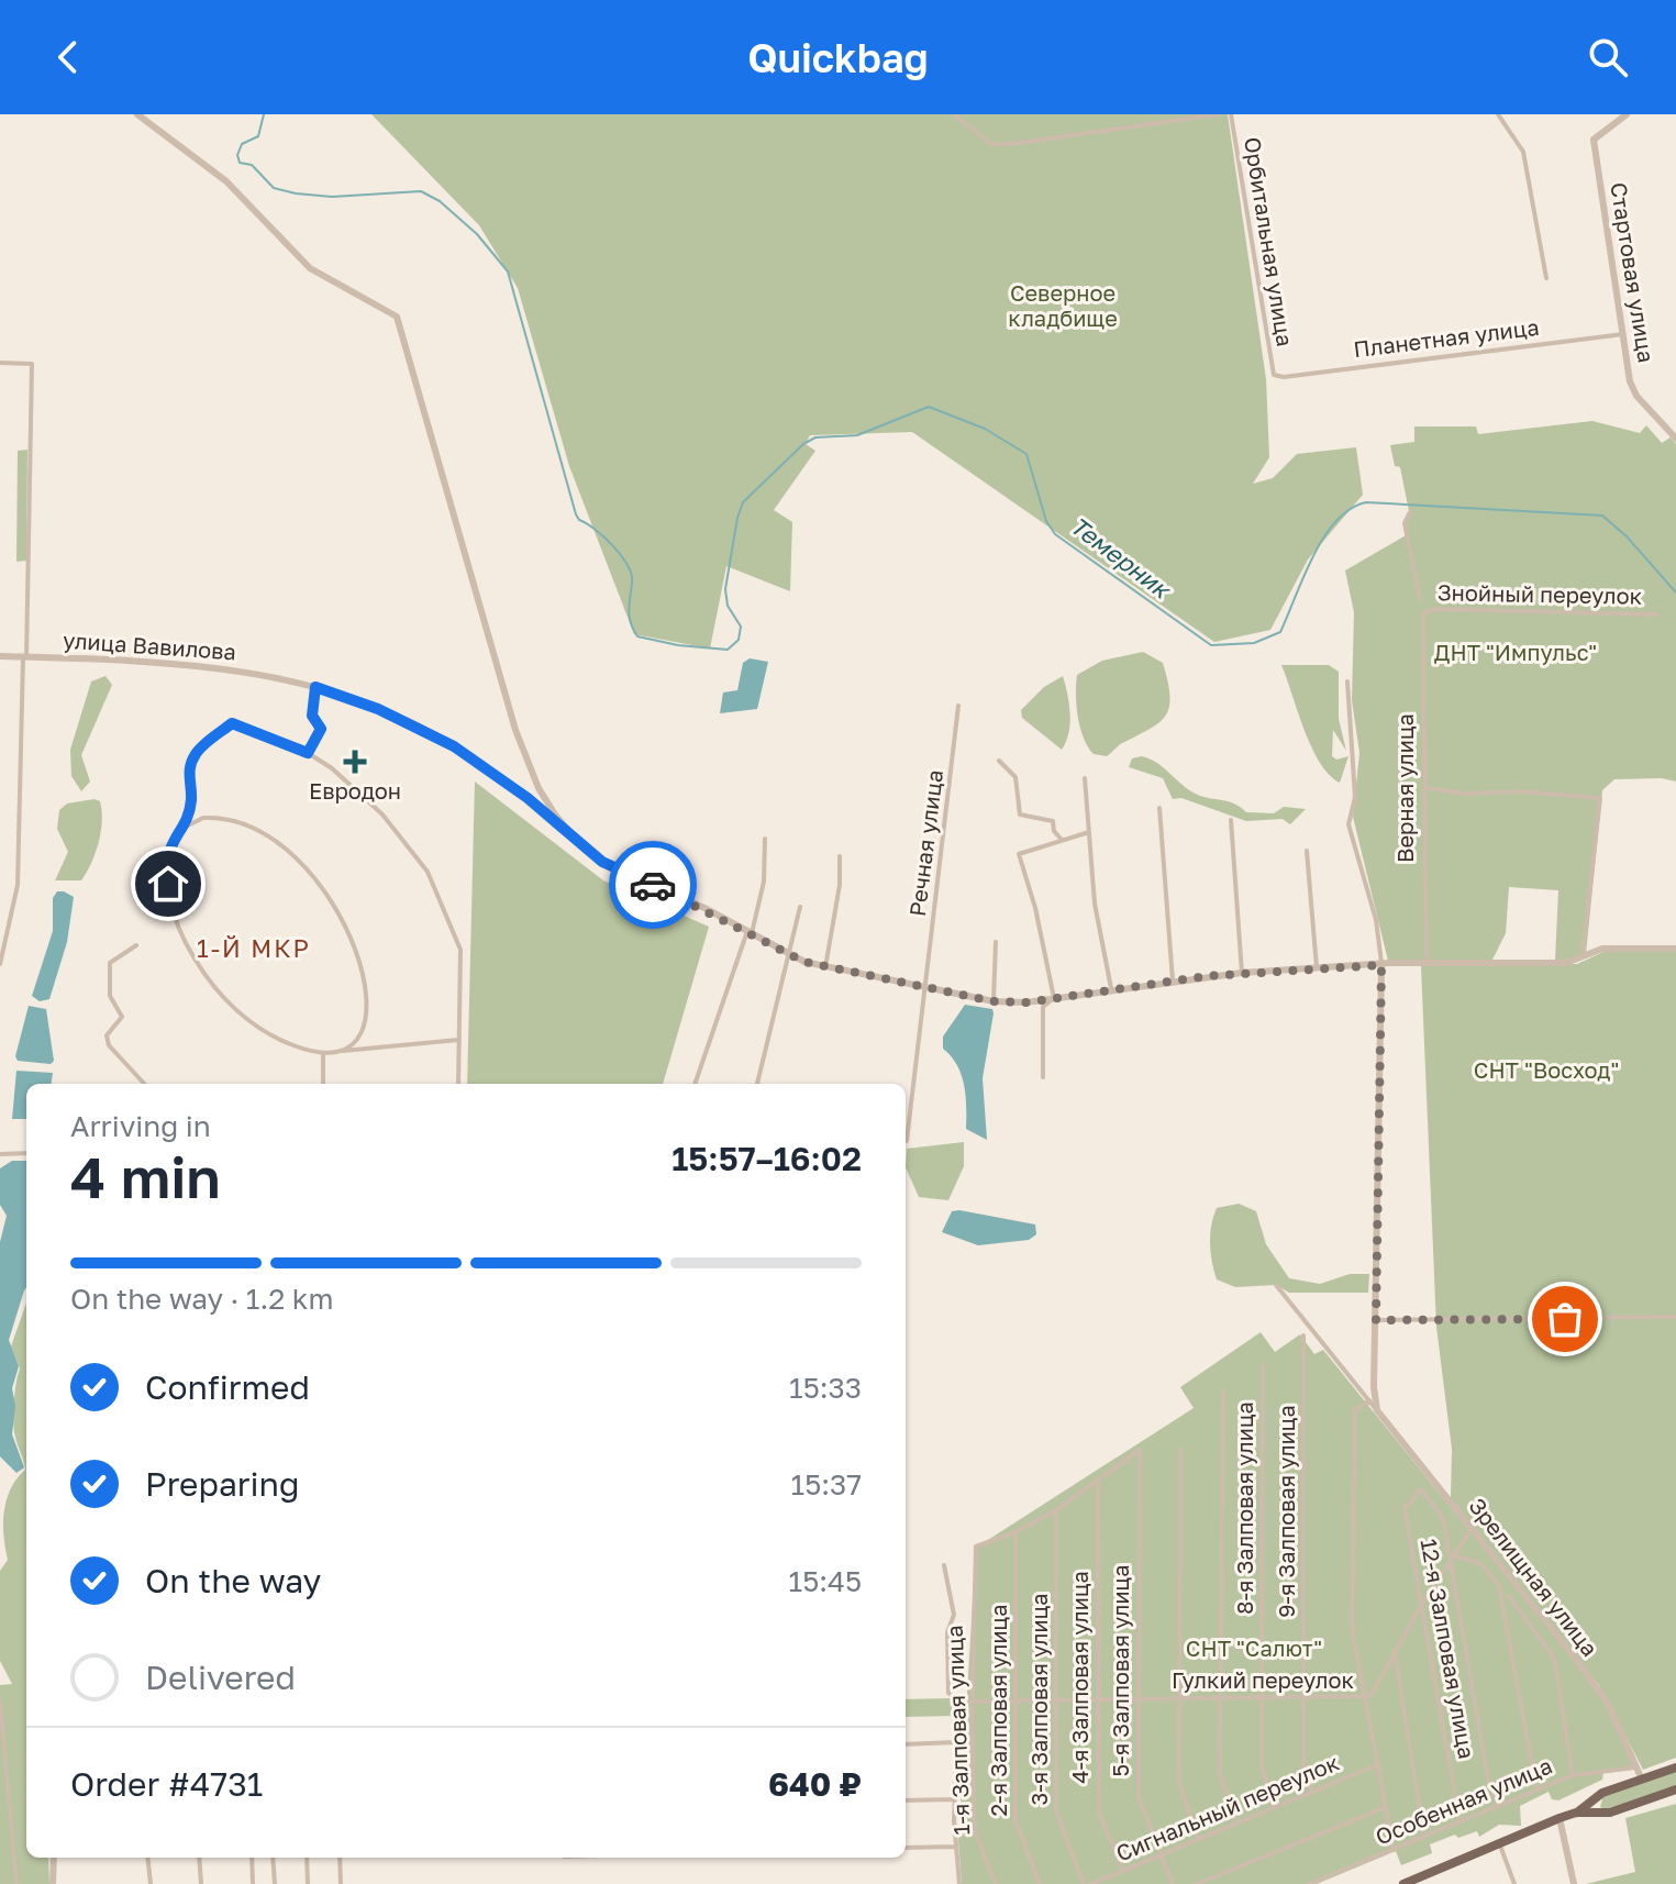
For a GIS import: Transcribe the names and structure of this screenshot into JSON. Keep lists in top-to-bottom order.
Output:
{
  "streets": {
    "street": [
      "Орбитальная улица",
      "Стартовая улица",
      "Планетная улица",
      "Знойный переулок",
      "улица Вавилова",
      "Верная улица",
      "Речная улица",
      "8-я Залповая улица",
      "9-я Залповая улица",
      "Зрелищная улица",
      "12-я Залповая улица",
      "5-я Залповая улица",
      "4-я Залповая улица",
      "Гулкий переулок",
      "3-я Залповая улица",
      "2-я Залповая улица",
      "1-я Залповая улица",
      "Особенная улица",
      "Сигнальный переулок"
    ]
  },
  "crossings": [
    ["Орбитальная улица", "Планетная улица"],
    ["Стартовая улица", "Планетная улица"],
    ["Знойный переулок", "Верная улица"],
    ["улица Вавилова", "Верная улица"],
    ["улица Вавилова", "Речная улица"],
    ["8-я Залповая улица", "Гулкий переулок"],
    ["8-я Залповая улица", "Сигнальный переулок"],
    ["9-я Залповая улица", "Гулкий переулок"],
    ["9-я Залповая улица", "Сигнальный переулок"],
    ["Зрелищная улица", "Гулкий переулок"],
    ["Зрелищная улица", "Особенная улица"],
    ["12-я Залповая улица", "Гулкий переулок"],
    ["12-я Залповая улица", "Особенная улица"],
    ["5-я Залповая улица", "4-я Залповая улица"],
    ["5-я Залповая улица", "Гулкий переулок"],
    ["5-я Залповая улица", "Сигнальный переулок"],
    ["4-я Залповая улица", "Гулкий переулок"],
    ["4-я Залповая улица", "Сигнальный переулок"],
    ["Гулкий переулок", "3-я Залповая улица"],
    ["Гулкий переулок", "2-я Залповая улица"],
    ["Гулкий переулок", "1-я Залповая улица"],
    ["2-я Залповая улица", "1-я Залповая улица"]
  ],
  "districts": ["1-Й МКР"],
  "water": ["Темерник"],
  "parks": [
    "Северное кладбище",
    "ДНТ \"Импульс\"",
    "СНТ \"Восход\"",
    "СНТ \"Салют\""
  ],
  "places": {
    "health": ["Евродон"]
  },
  "page": {
    "header": "Quickbag",
    "heading": ["4 min", "Arriving in", "15:57–16:02"],
    "panel": ["Order #4731", "640 ₽"],
    "bar": "On the way · 1.2 km",
    "list": [
      ["Confirmed", "15:33"],
      ["Preparing", "15:37"],
      ["On the way", "15:45"],
      "Delivered"
    ]
  }
}
